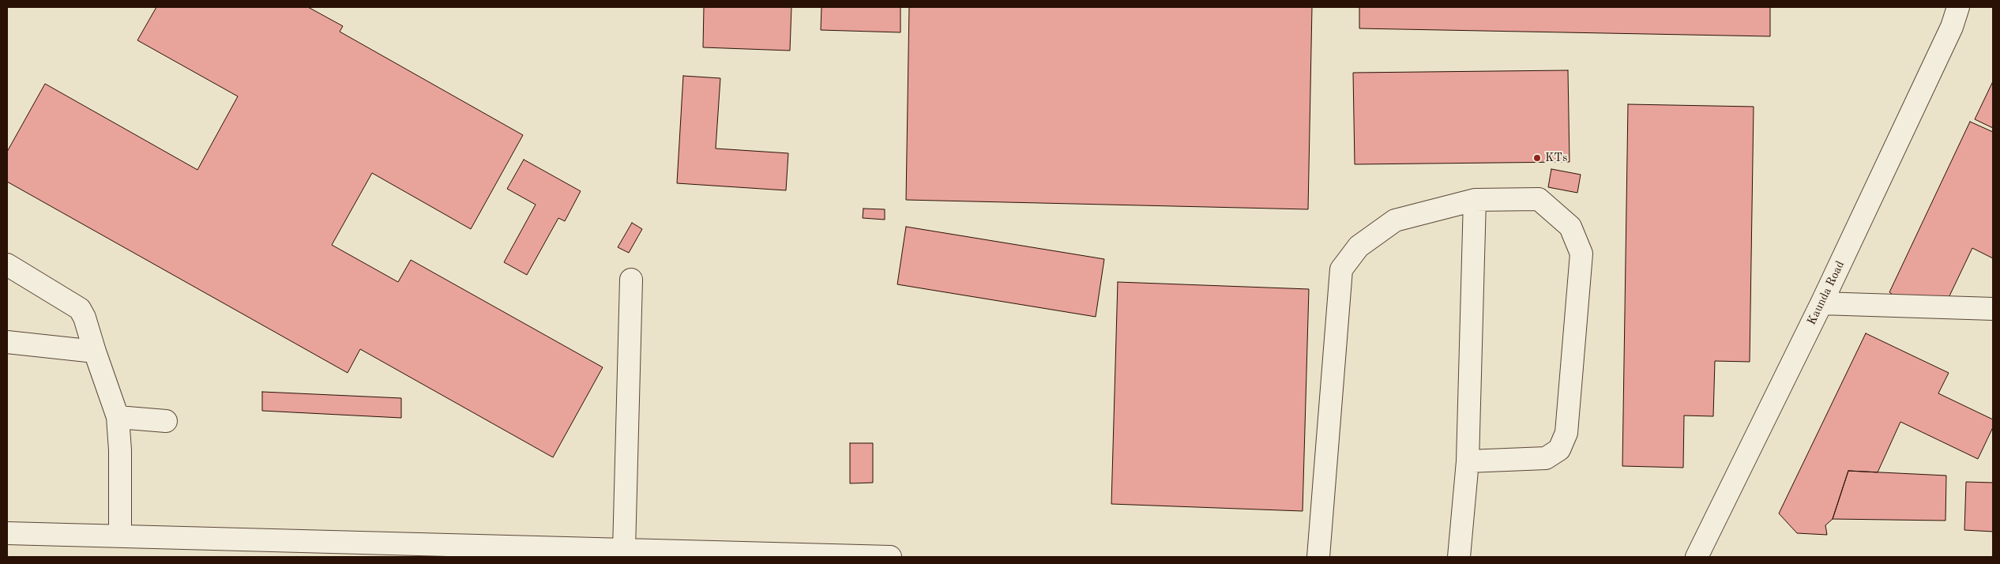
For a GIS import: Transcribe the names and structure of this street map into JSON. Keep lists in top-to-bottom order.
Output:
{
  "streets": {
    "street": ["Kaunda Road"]
  },
  "places": ["KTs"]
}
